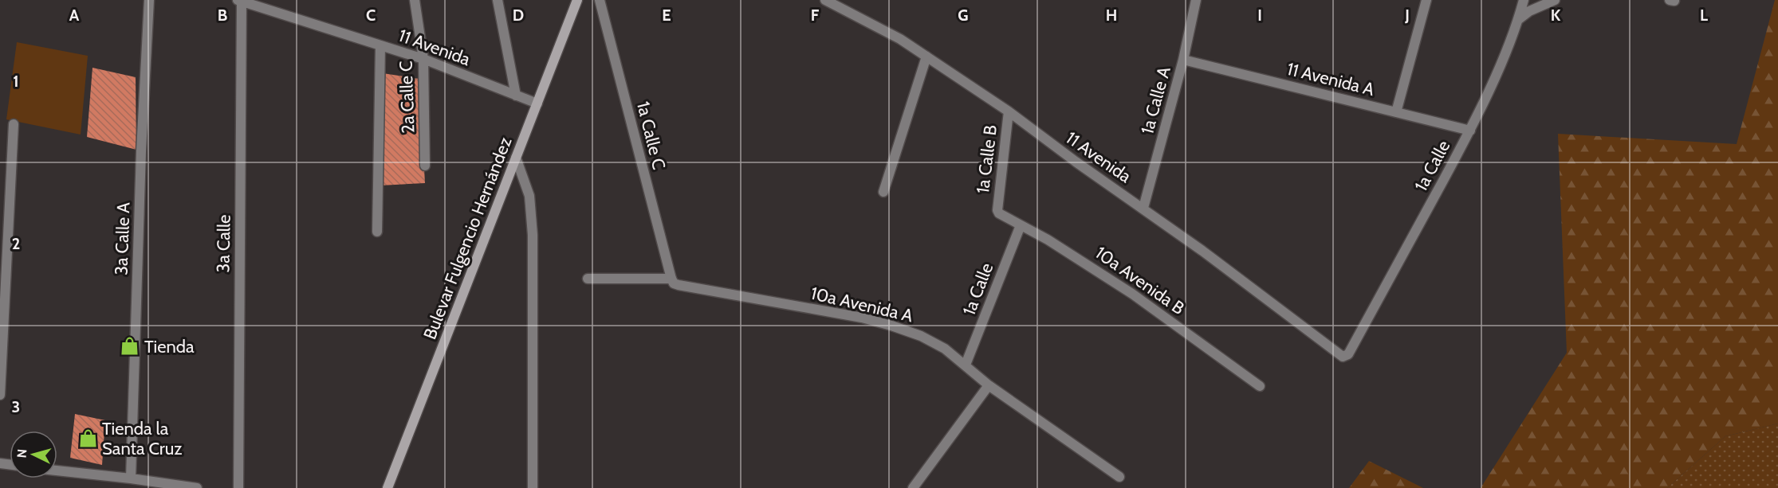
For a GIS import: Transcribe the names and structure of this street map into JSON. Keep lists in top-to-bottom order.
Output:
{
  "streets": {
    "street": [
      "11 Avenida",
      "11 Avenida A",
      "2a Calle C",
      "1a Calle A",
      "1a Calle C",
      "1a Calle B",
      "1a Calle",
      "Bulevar Fulgencio Hernández",
      "3a Calle A",
      "3a Calle",
      "10a Avenida B",
      "10a Avenida A"
    ]
  },
  "crossings": [
    ["11 Avenida", "2a Calle C"],
    ["11 Avenida", "1a Calle A"],
    ["11 Avenida", "1a Calle B"],
    ["11 Avenida", "1a Calle"],
    ["11 Avenida", "Bulevar Fulgencio Hernández"],
    ["11 Avenida", "3a Calle"],
    ["11 Avenida A", "1a Calle A"],
    ["11 Avenida A", "1a Calle"],
    ["1a Calle C", "10a Avenida A"],
    ["1a Calle B", "10a Avenida B"],
    ["1a Calle", "10a Avenida B"],
    ["1a Calle", "10a Avenida A"]
  ],
  "places": {
    "shop": ["Tienda", "Tienda la Santa Cruz"]
  },
  "north": "left",
  "grid": {
    "columns": [
      "A",
      "B",
      "C",
      "D",
      "E",
      "F",
      "G",
      "H",
      "I",
      "J",
      "K",
      "L"
    ],
    "rows": ["1", "2", "3"]
  }
}
